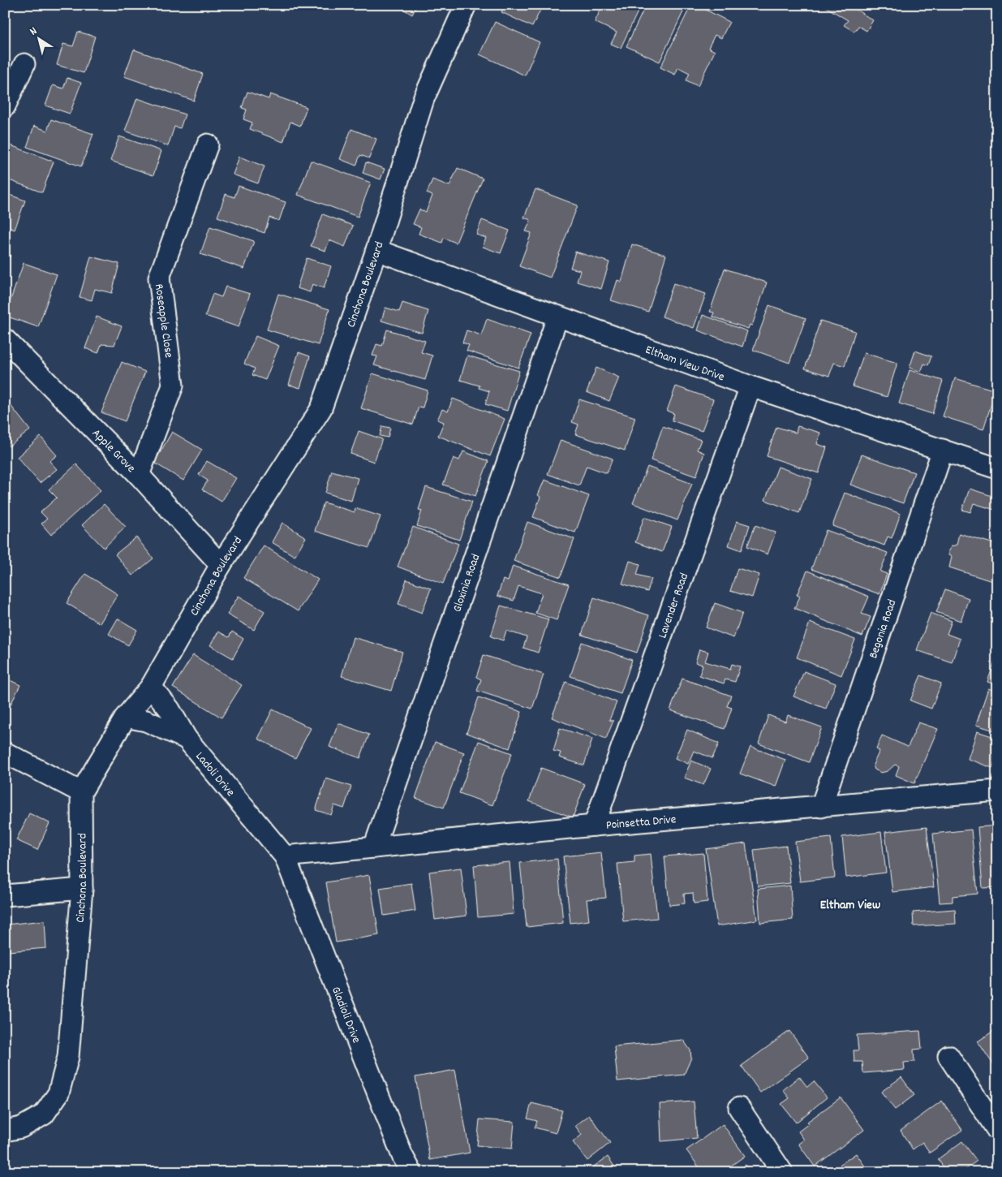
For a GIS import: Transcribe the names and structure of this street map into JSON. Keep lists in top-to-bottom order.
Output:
{
  "streets": {
    "street": [
      "Cinchona Boulevard",
      "Roseapple Close",
      "Eltham View Drive",
      "Apple Grove",
      "Gloxinia Road",
      "Lavender Road",
      "Begonia Road",
      "Ladoli Drive",
      "Poinsetta Drive",
      "Gladioli Drive"
    ]
  },
  "crossings": [
    ["Cinchona Boulevard", "Eltham View Drive"],
    ["Cinchona Boulevard", "Apple Grove"],
    ["Cinchona Boulevard", "Ladoli Drive"],
    ["Roseapple Close", "Apple Grove"],
    ["Eltham View Drive", "Gloxinia Road"],
    ["Eltham View Drive", "Lavender Road"],
    ["Eltham View Drive", "Begonia Road"],
    ["Gloxinia Road", "Poinsetta Drive"],
    ["Lavender Road", "Poinsetta Drive"],
    ["Begonia Road", "Poinsetta Drive"],
    ["Ladoli Drive", "Poinsetta Drive"],
    ["Ladoli Drive", "Gladioli Drive"],
    ["Poinsetta Drive", "Gladioli Drive"]
  ],
  "districts": ["Eltham View"],
  "north": "top left"
}
